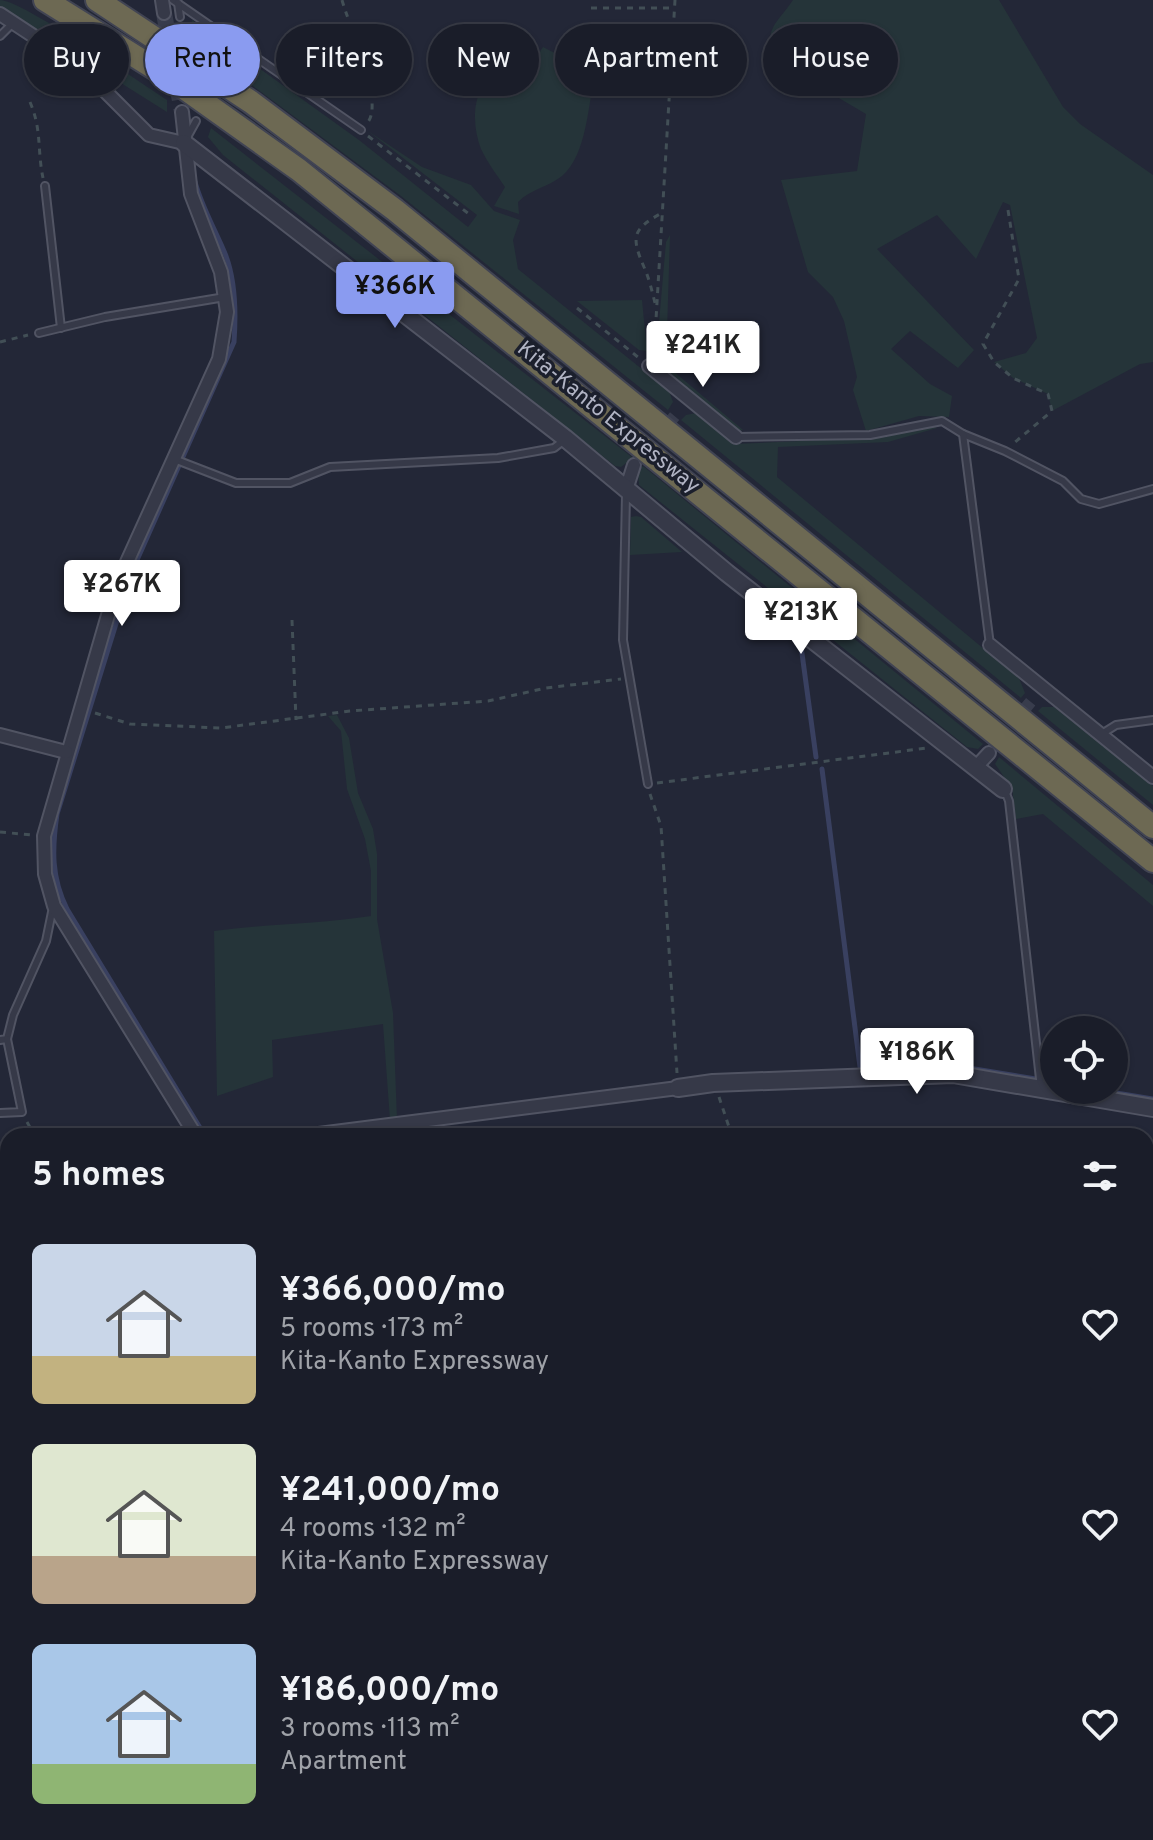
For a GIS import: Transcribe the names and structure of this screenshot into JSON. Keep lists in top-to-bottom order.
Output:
{
  "streets": {
    "highway": ["Kita-Kanto Expressway"]
  },
  "page": {
    "chip": [
      "Buy",
      "Rent",
      "Filters",
      "New",
      "Apartment",
      "House"
    ],
    "price": [
      "¥366K",
      "¥241K",
      "¥267K",
      "¥213K",
      "¥186K"
    ],
    "heading": "5 homes",
    "list": [
      {
        "name": "¥366,000/mo",
        "note": "5 rooms · 173 m² · Kita-Kanto Expressway"
      },
      {
        "name": "¥241,000/mo",
        "note": "4 rooms · 132 m² · Kita-Kanto Expressway"
      },
      {
        "name": "¥186,000/mo",
        "note": "3 rooms · 113 m² · Apartment"
      }
    ]
  }
}
